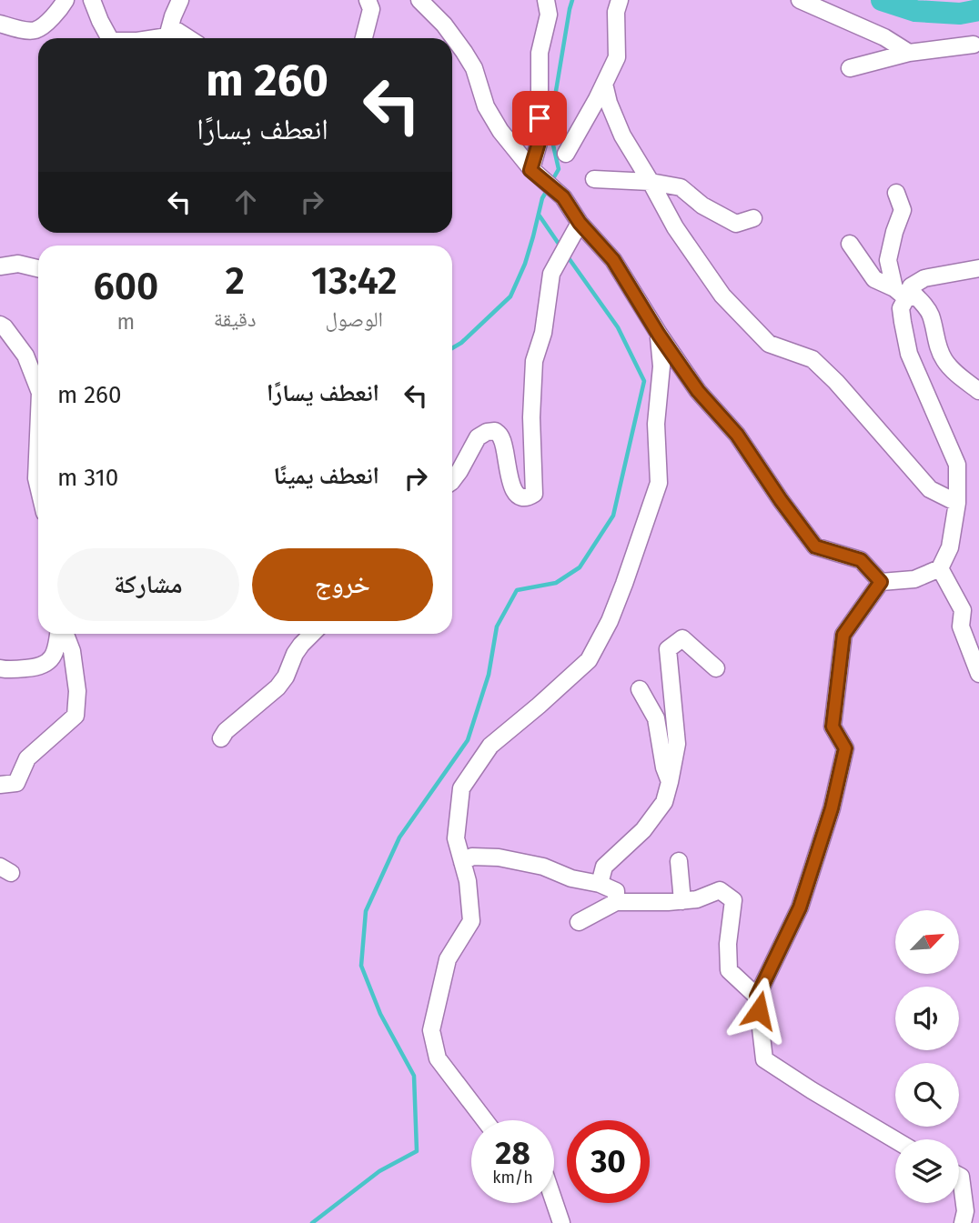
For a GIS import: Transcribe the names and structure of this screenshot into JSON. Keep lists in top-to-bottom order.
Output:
{
  "north": "top right",
  "page": {
    "turn": ["260 m", "انعطف يسارًا"],
    "eta": [
      "13:42",
      "الوصول",
      "2",
      "دقيقة",
      "600",
      "m"
    ],
    "list": [
      {
        "name": "انعطف يسارًا",
        "value": "260 m"
      },
      {
        "name": "انعطف يمينًا",
        "value": "310 m"
      }
    ],
    "buttons": ["خروج", "مشاركة"],
    "speed": "28 km/h",
    "limit": "30"
  }
}
